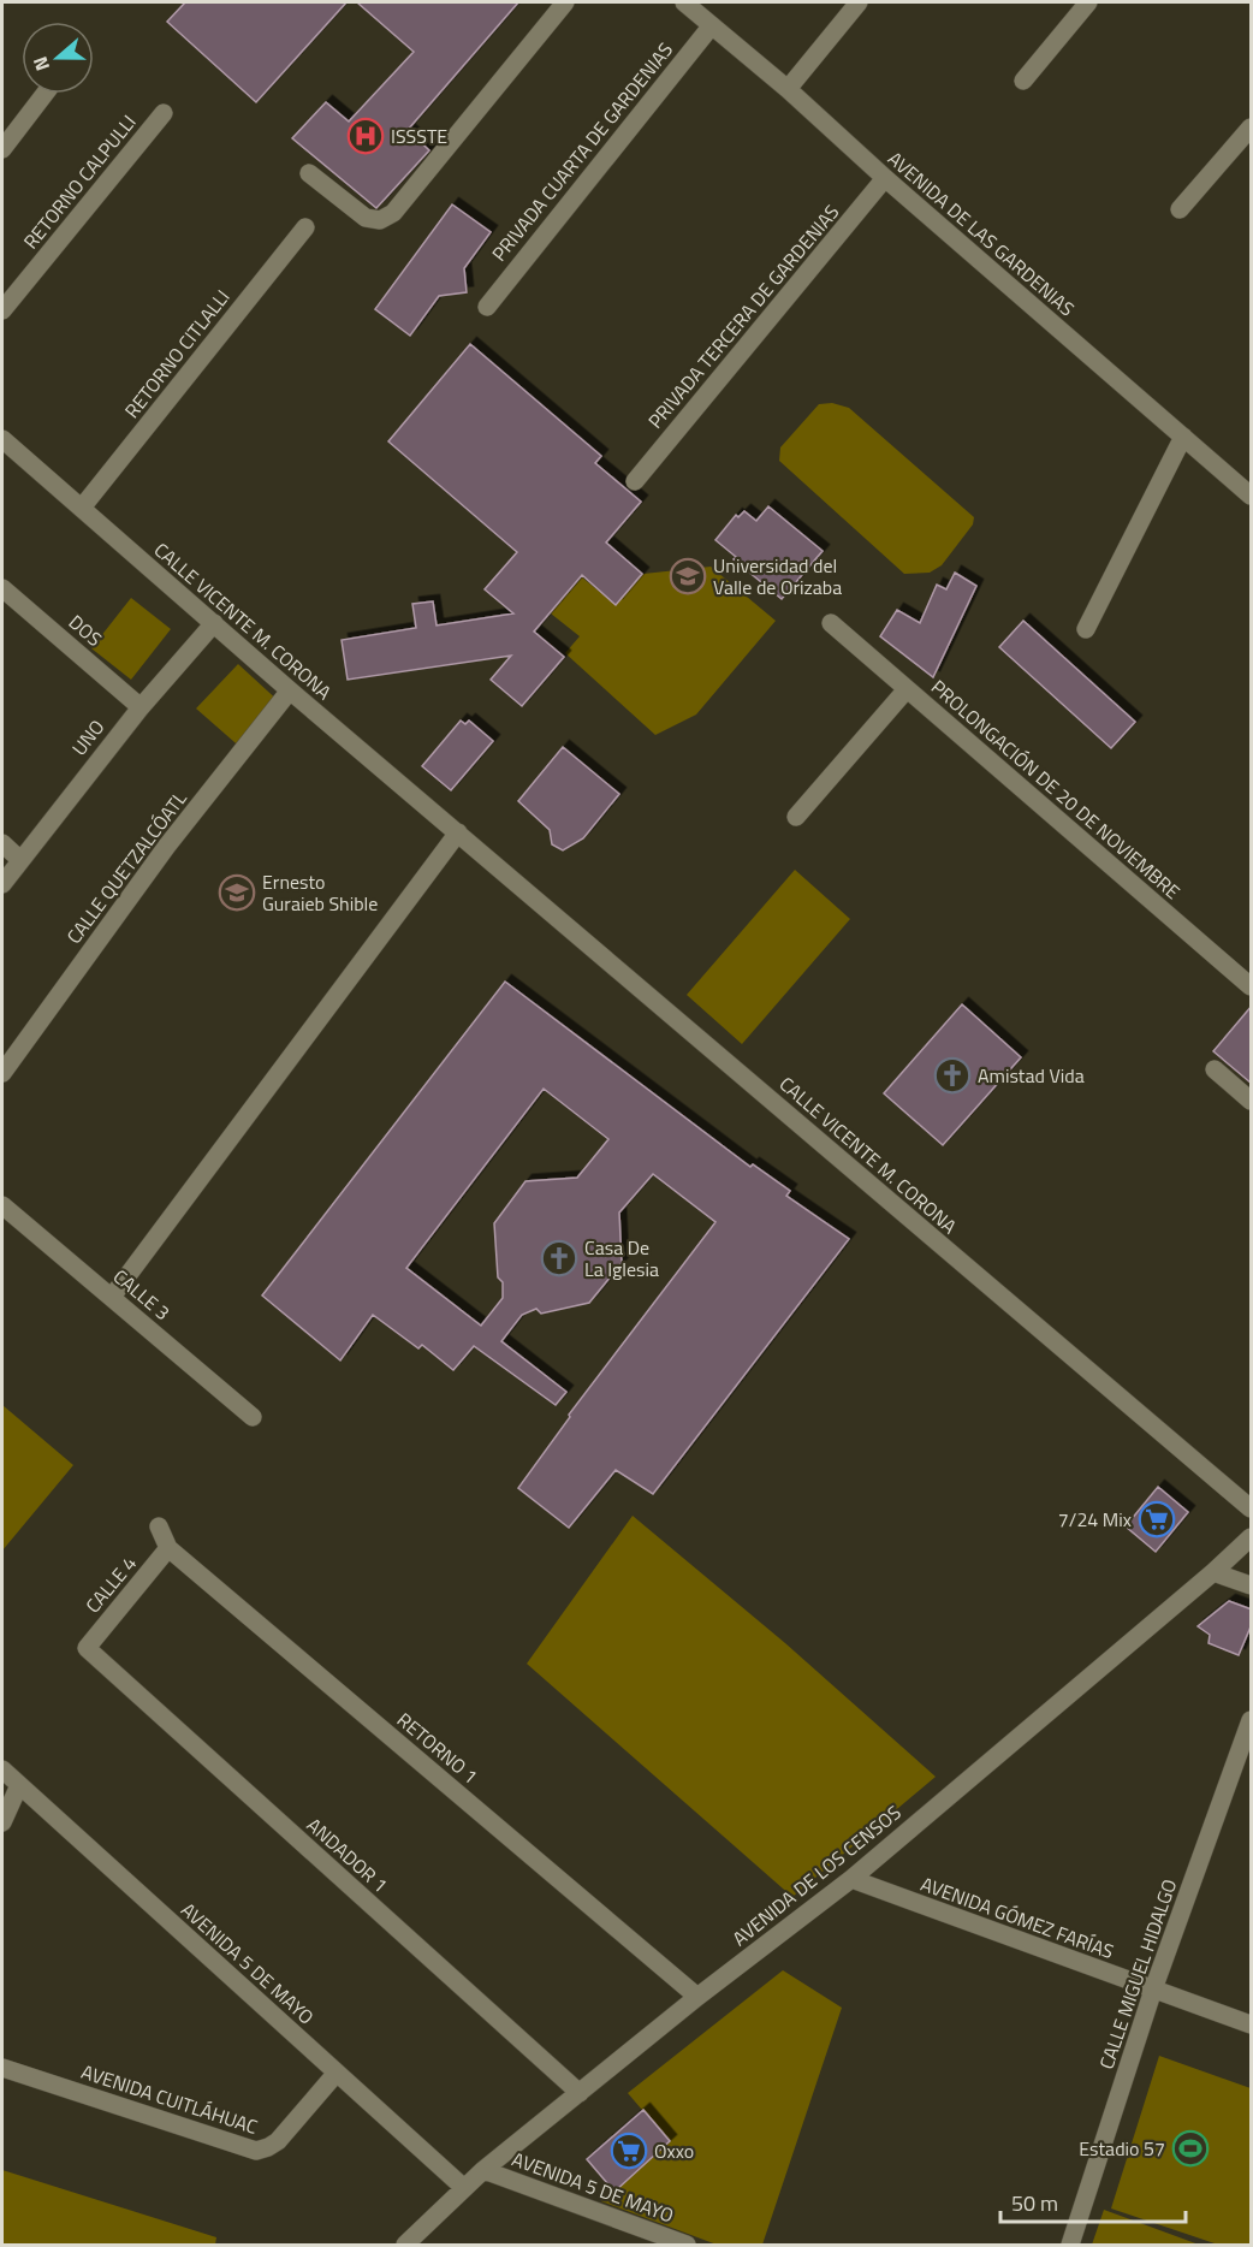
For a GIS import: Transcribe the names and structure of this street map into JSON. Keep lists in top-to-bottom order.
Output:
{
  "streets": {
    "street": [
      "PRIVADA CUARTA DE GARDENIAS",
      "RETORNO CALPULLI",
      "AVENIDA DE LAS GARDENIAS",
      "PRIVADA TERCERA DE GARDENIAS",
      "RETORNO CITLALLI",
      "CALLE VICENTE M. CORONA",
      "DOS",
      "UNO",
      "PROLONGACIÓN DE 20 DE NOVIEMBRE",
      "CALLE QUETZALCÓATL",
      "CALLE 3",
      "CALLE 4",
      "RETORNO 1",
      "ANDADOR 1",
      "AVENIDA DE LOS CENSOS",
      "AVENIDA GÓMEZ FARÍAS",
      "AVENIDA 5 DE MAYO",
      "CALLE MIGUEL HIDALGO",
      "AVENIDA CUITLÁHUAC"
    ]
  },
  "crossings": [
    ["PRIVADA CUARTA DE GARDENIAS", "AVENIDA DE LAS GARDENIAS"],
    ["AVENIDA DE LAS GARDENIAS", "PRIVADA TERCERA DE GARDENIAS"],
    ["RETORNO CITLALLI", "CALLE VICENTE M. CORONA"],
    ["CALLE VICENTE M. CORONA", "UNO"],
    ["CALLE VICENTE M. CORONA", "CALLE QUETZALCÓATL"],
    ["DOS", "UNO"],
    ["CALLE 4", "RETORNO 1"],
    ["CALLE 4", "ANDADOR 1"],
    ["RETORNO 1", "AVENIDA DE LOS CENSOS"],
    ["ANDADOR 1", "AVENIDA DE LOS CENSOS"],
    ["AVENIDA DE LOS CENSOS", "AVENIDA GÓMEZ FARÍAS"],
    ["AVENIDA DE LOS CENSOS", "AVENIDA 5 DE MAYO"],
    ["AVENIDA GÓMEZ FARÍAS", "CALLE MIGUEL HIDALGO"],
    ["AVENIDA 5 DE MAYO", "AVENIDA CUITLÁHUAC"]
  ],
  "places": {
    "hospital": ["ISSSTE"],
    "school or university": ["Universidad del Valle de Orizaba", "Ernesto Guraieb Shible"],
    "church": ["Amistad Vida", "Casa De La Iglesia"],
    "supermarket": ["7/24 Mix", "Oxxo"],
    "sports": ["Estadio 57"]
  },
  "scale_bar": "50 m",
  "north": "left"
}
